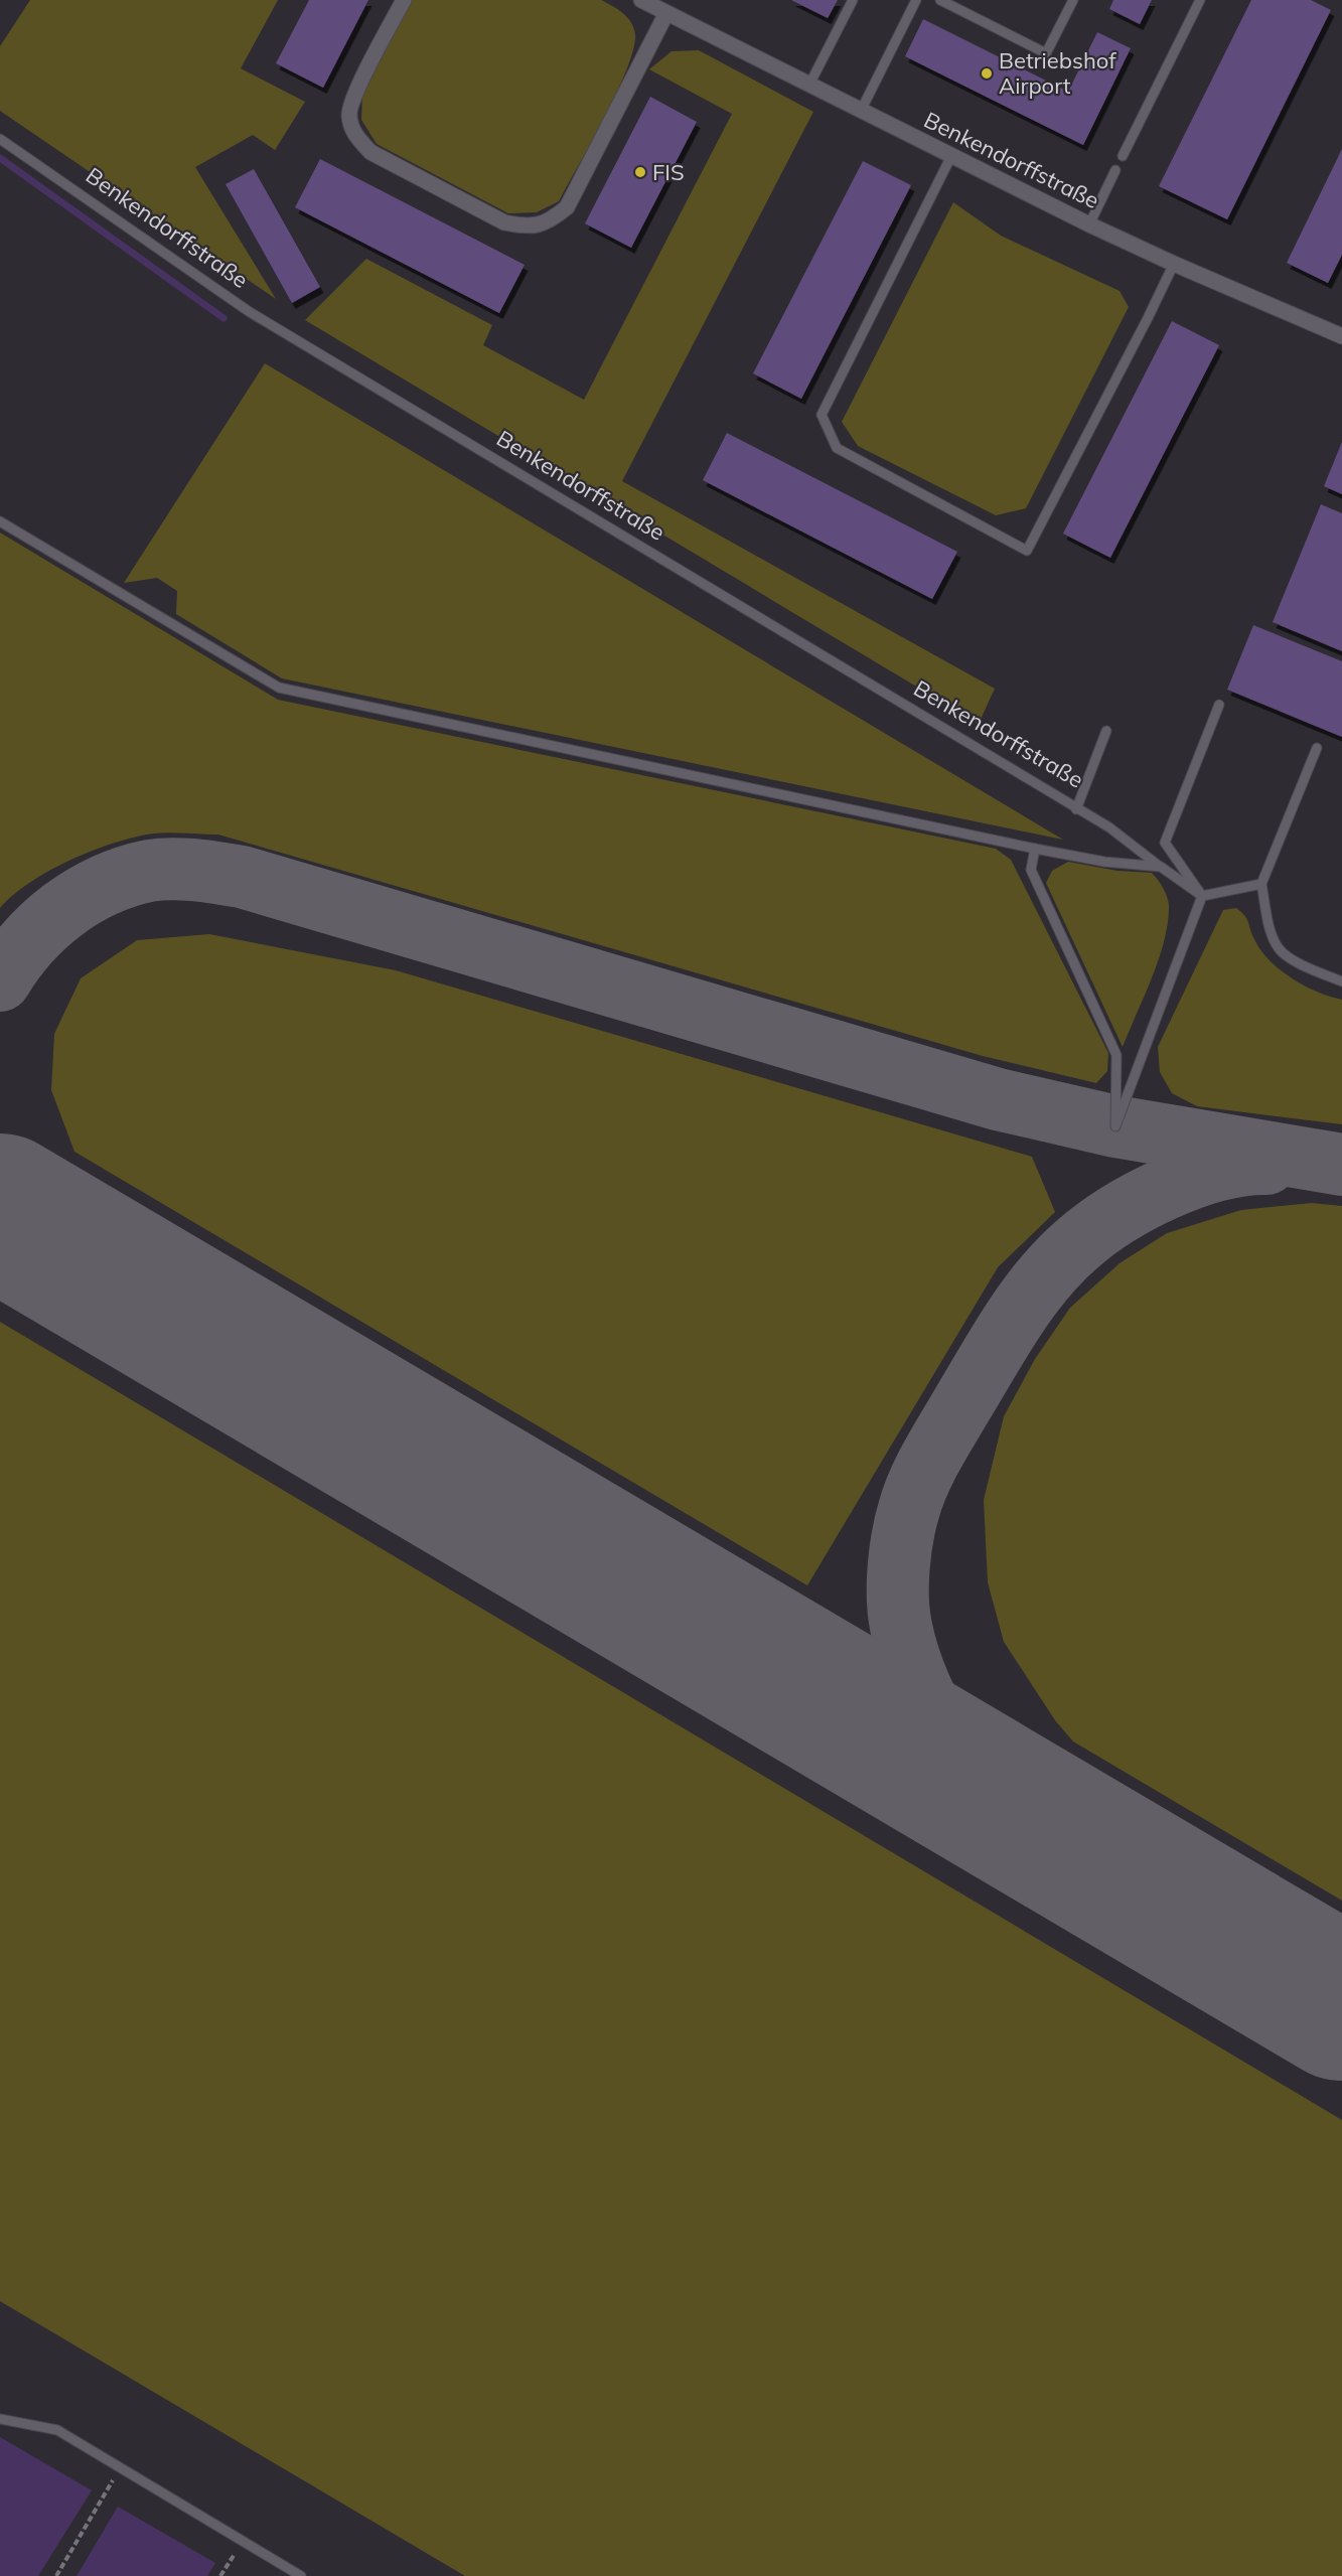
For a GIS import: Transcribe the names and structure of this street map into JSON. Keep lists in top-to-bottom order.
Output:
{
  "streets": {
    "street": ["Benkendorffstraße"]
  },
  "places": ["Betriebshof Airport", "FIS"]
}
